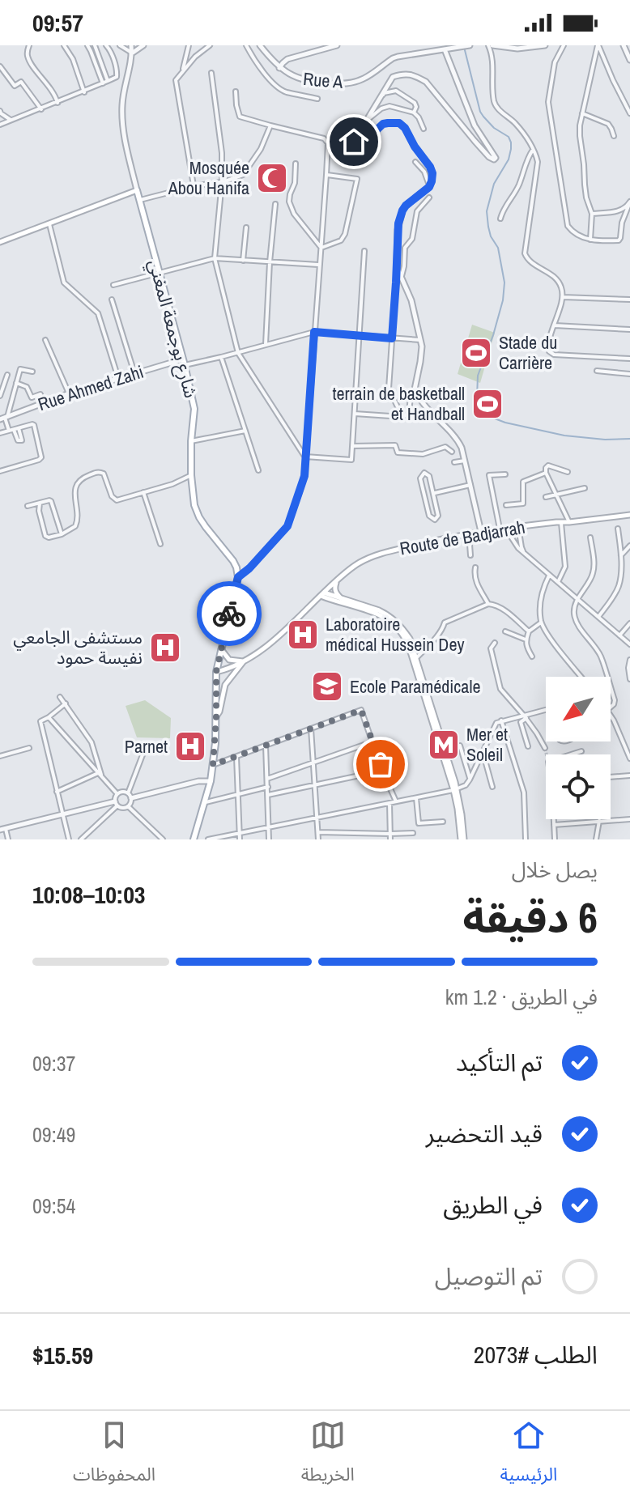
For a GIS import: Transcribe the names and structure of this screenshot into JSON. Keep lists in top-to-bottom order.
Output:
{
  "streets": {
    "main road": ["شارع بوجمعة المغني", "Route de Badjarrah"],
    "street": ["Rue A", "Rue Ahmed Zahi"]
  },
  "crossings": [
    ["شارع بوجمعة المغني", "Rue Ahmed Zahi"]
  ],
  "places": {
    "mosque": ["Mosquée Abou Hanifa"],
    "sports": ["Stade du Carrière", "terrain de basketball et Handball"],
    "hospital": ["Laboratoire médical Hussein Dey", "مستشفى الجامعي نفيسة حمود", "Parnet"],
    "school or university": ["Ecole Paramédicale"],
    "metro station": ["Mer et Soleil"]
  },
  "north": "bottom left",
  "page": {
    "status": "09:57",
    "heading": ["6 دقيقة", "يصل خلال", "10:03–10:08"],
    "panel": ["الطلب #2073", "$15.59"],
    "bar": "في الطريق · 1.2 km",
    "list": [
      ["تم التأكيد", "09:37"],
      ["قيد التحضير", "09:49"],
      ["في الطريق", "09:54"],
      "تم التوصيل"
    ],
    "tabs": ["الرئيسية", "الخريطة", "المحفوظات"]
  }
}
